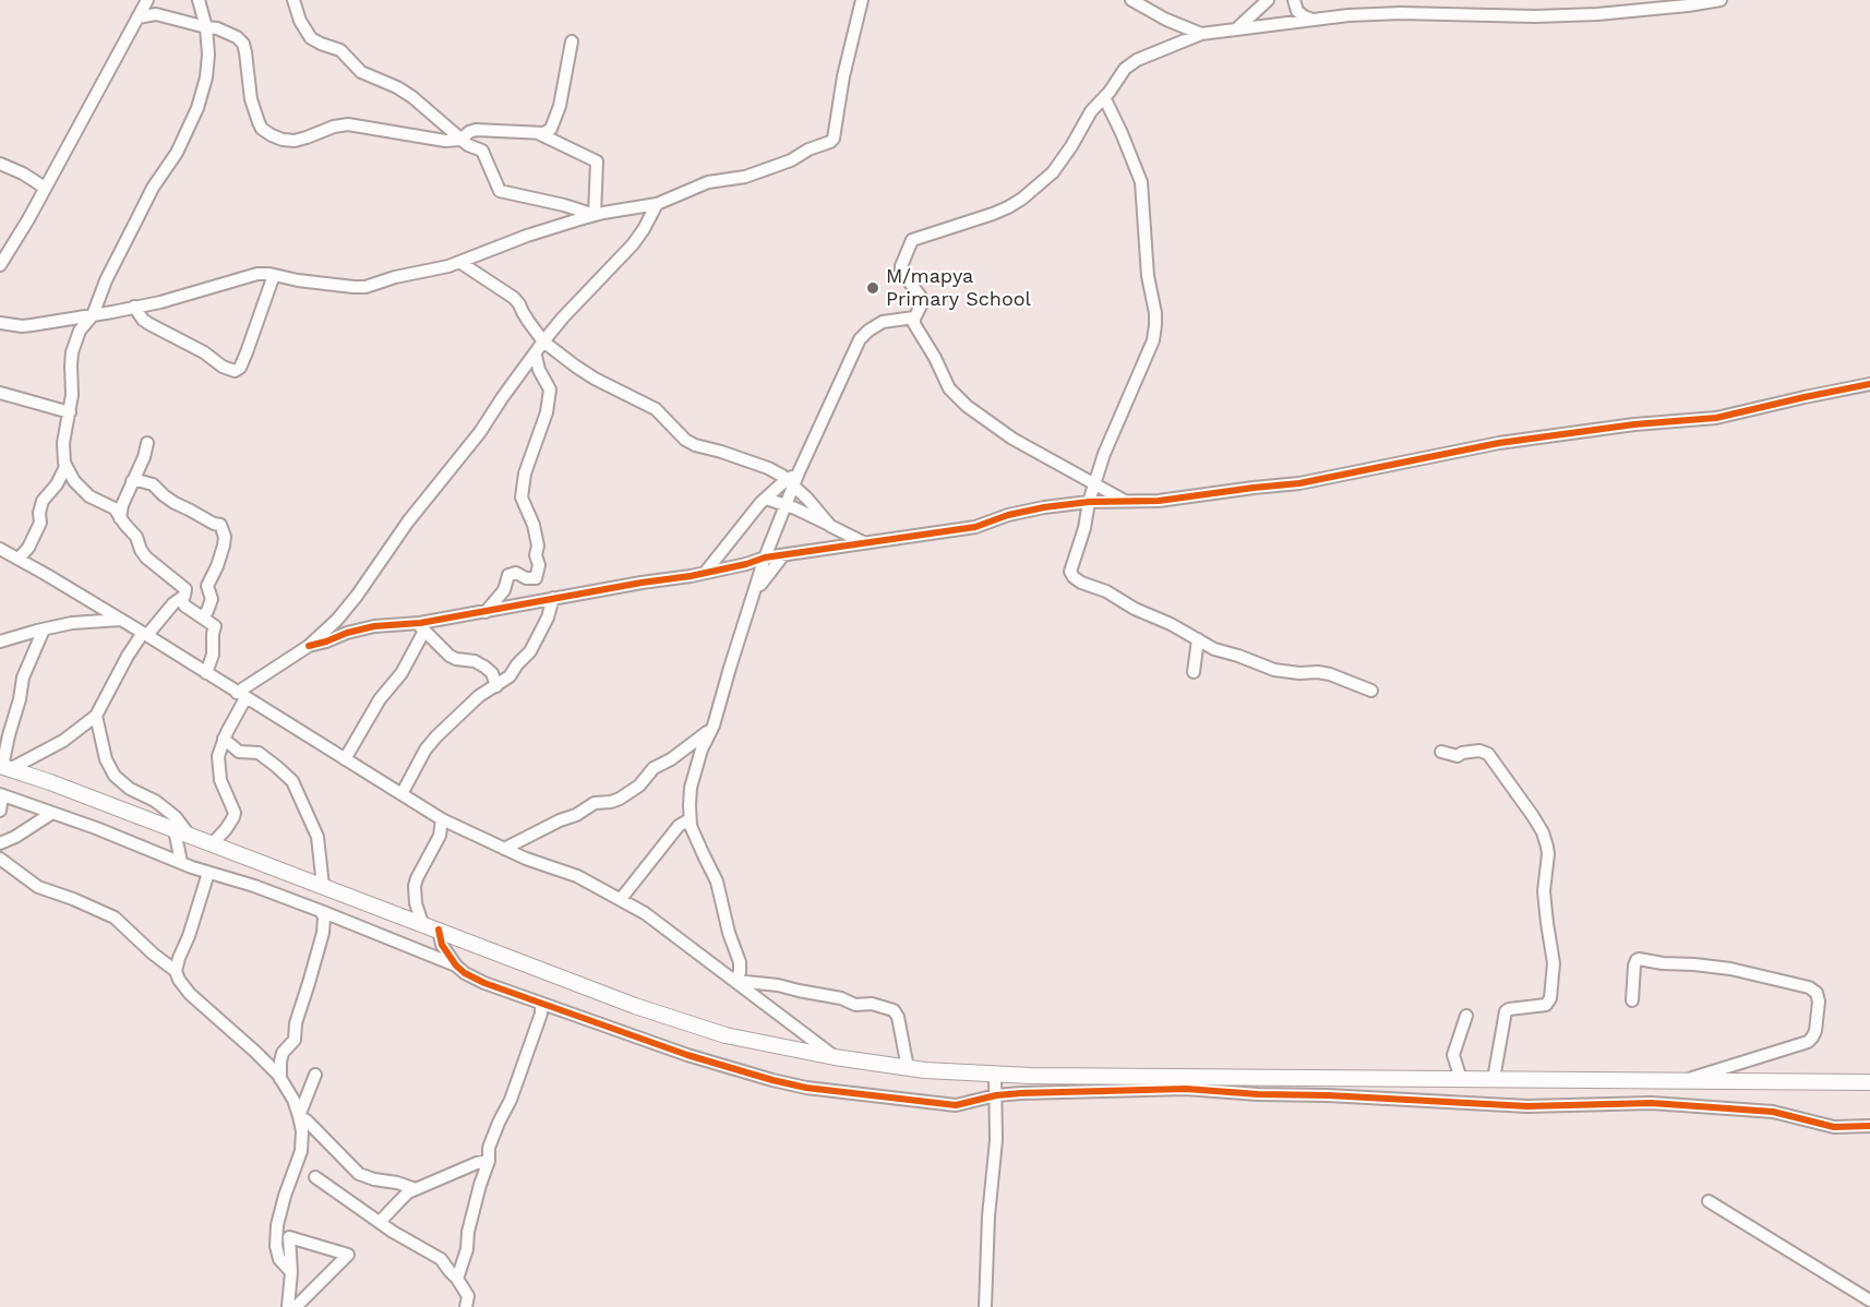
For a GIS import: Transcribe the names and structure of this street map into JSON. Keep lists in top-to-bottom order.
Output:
{
  "places": ["M/mapya Primary School"]
}
